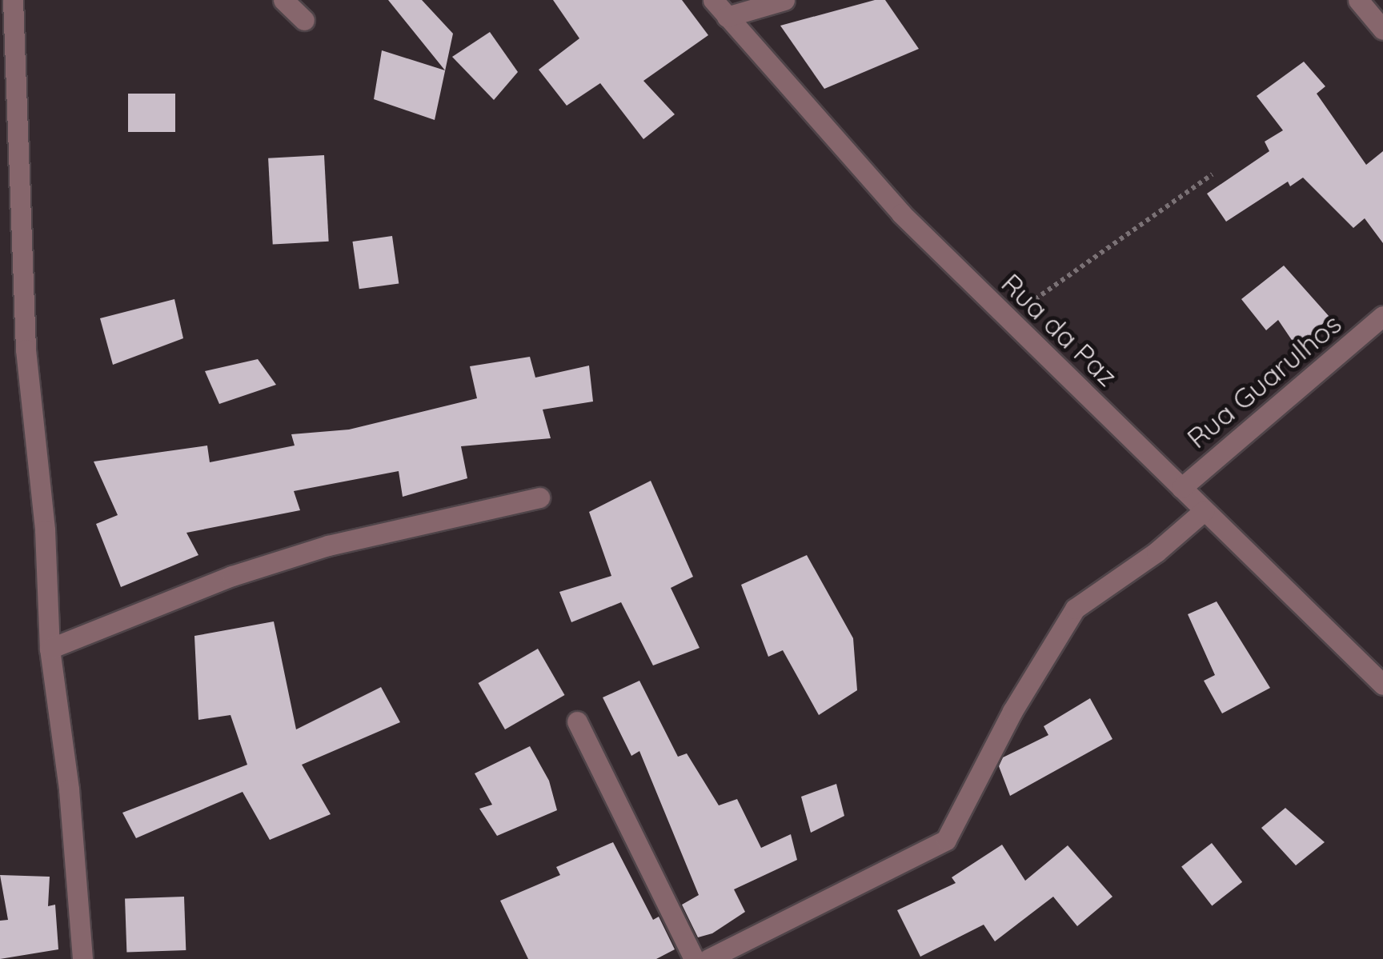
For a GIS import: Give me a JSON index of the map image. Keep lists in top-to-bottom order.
{
  "streets": {
    "street": ["Rua da Paz", "Rua Guarulhos"]
  },
  "crossings": [
    ["Rua da Paz", "Rua Guarulhos"]
  ]
}
